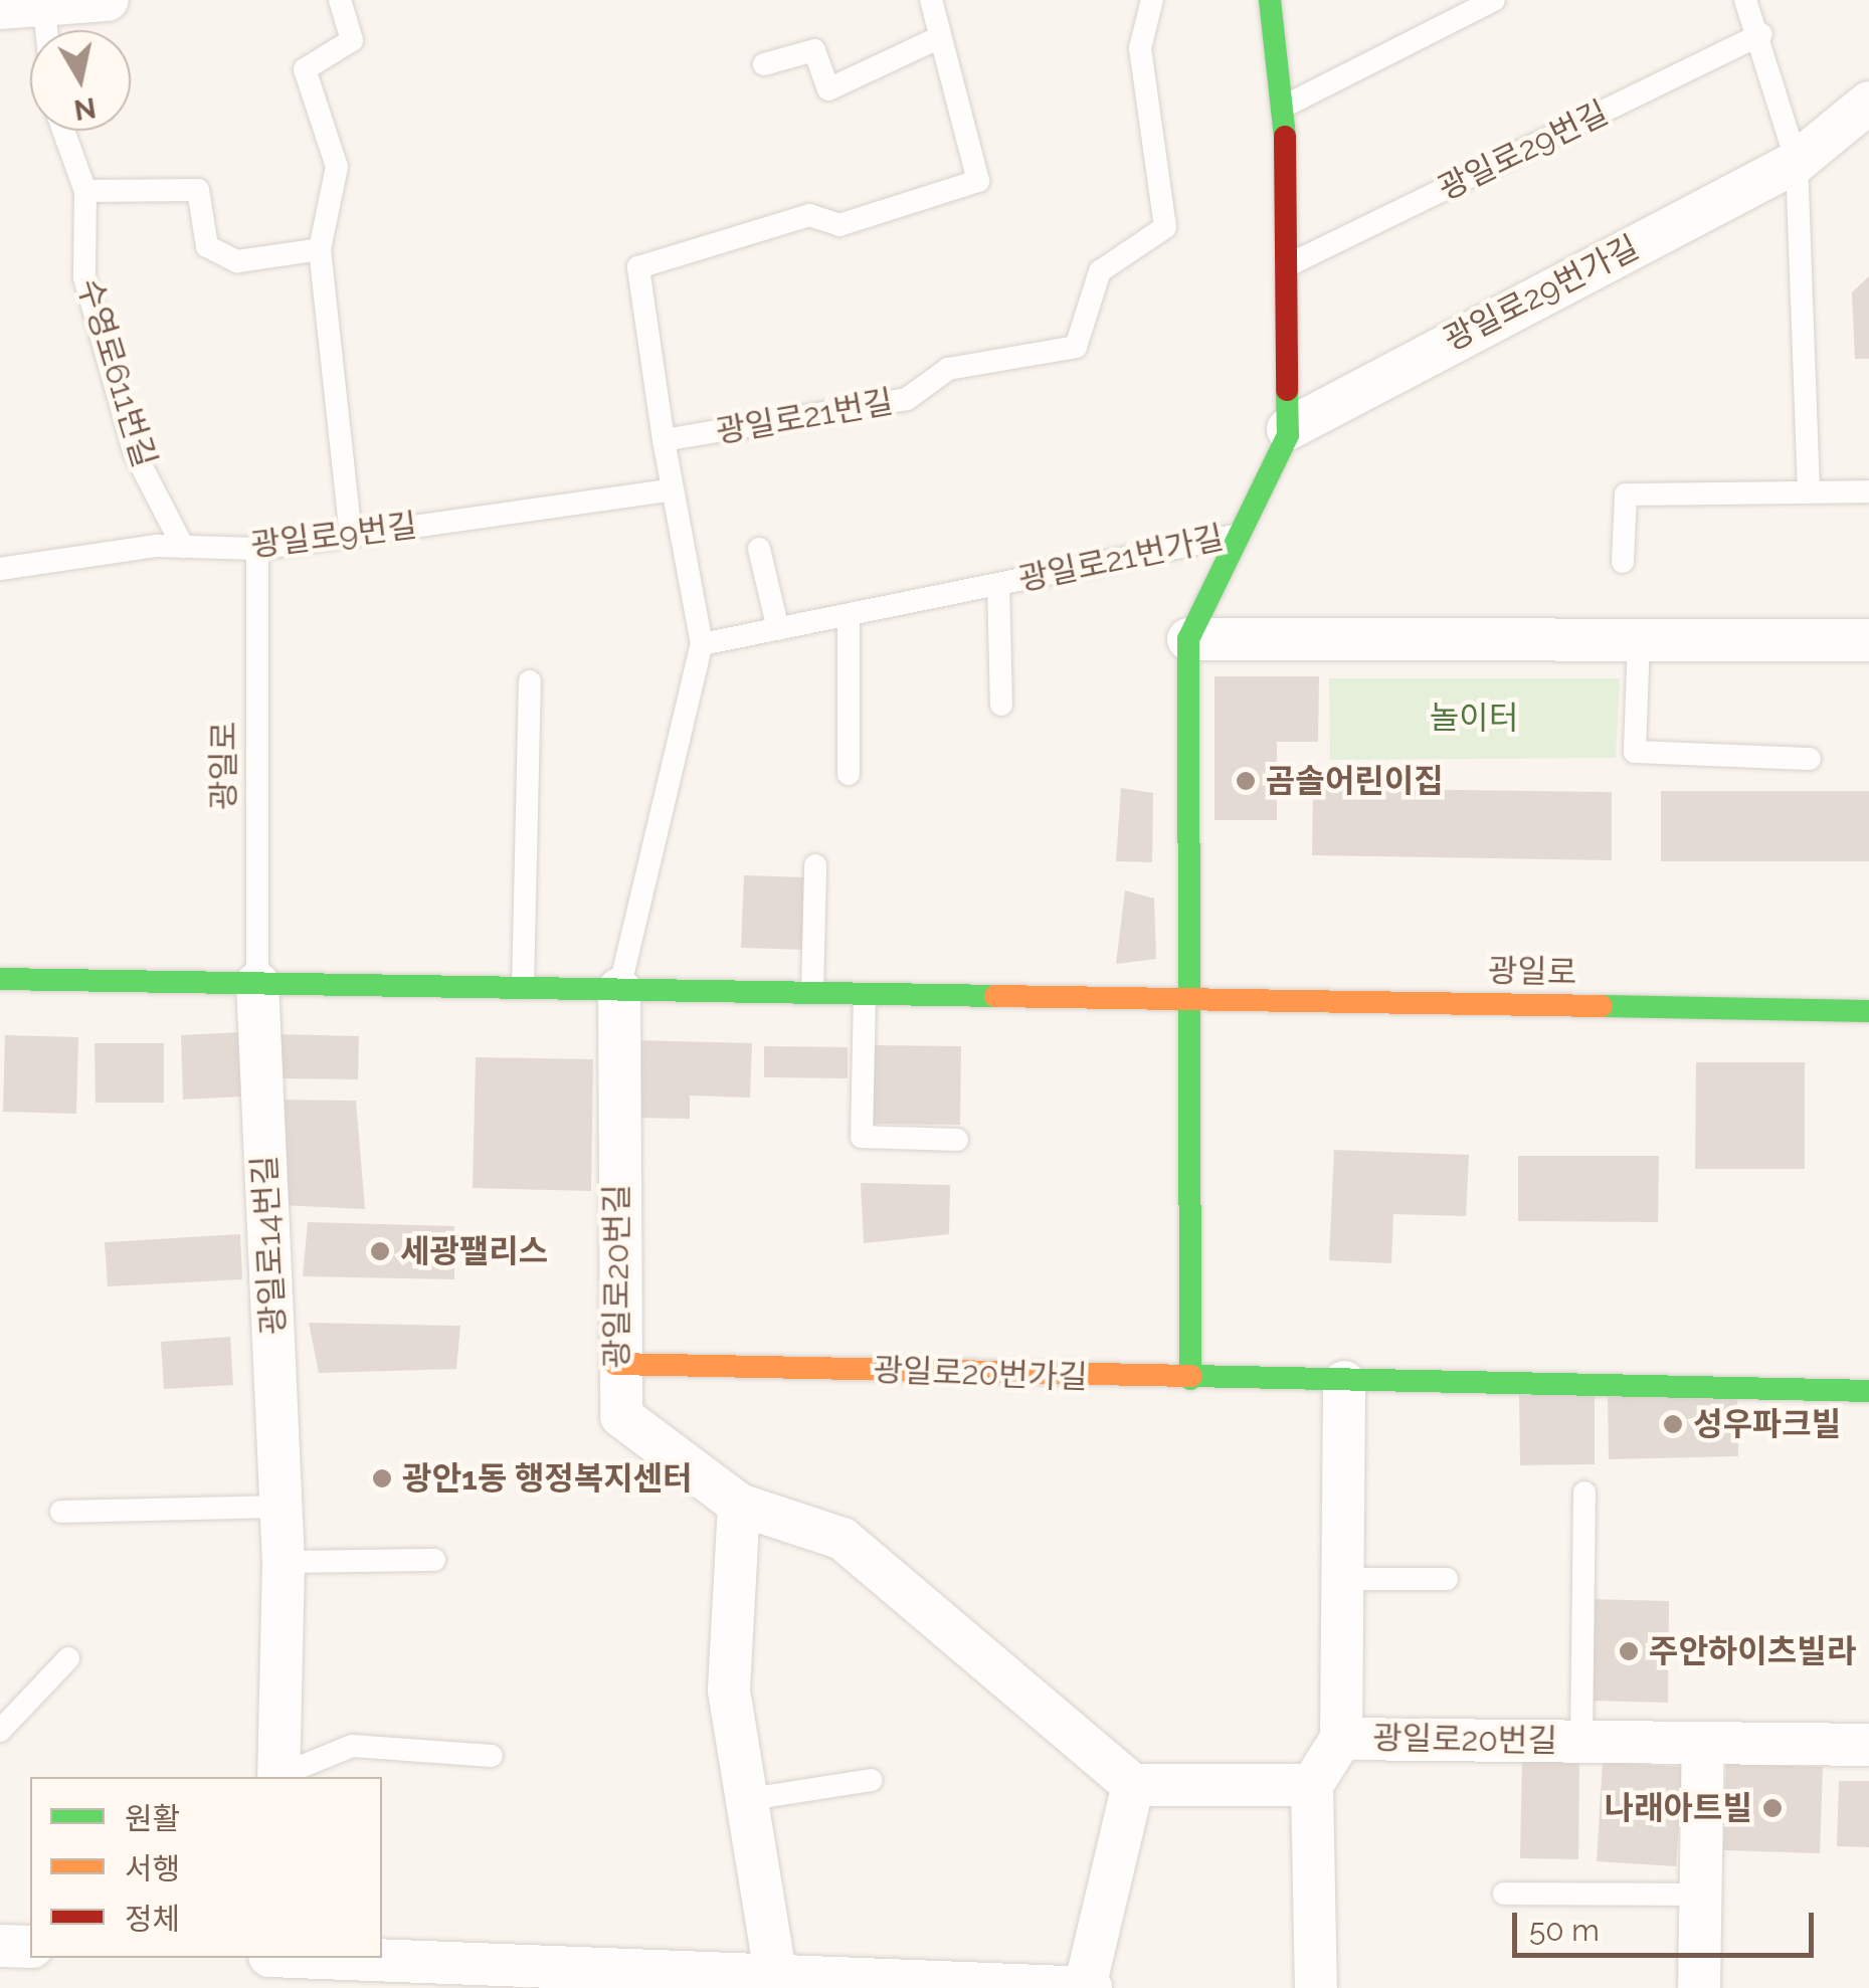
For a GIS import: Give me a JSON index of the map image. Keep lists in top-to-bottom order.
{
  "streets": {
    "street": [
      "광일로29번가길",
      "광일로",
      "광일로14번길",
      "광일로20번길",
      "광일로20번가길"
    ],
    "lane": [
      "광일로29번길",
      "수영로611번길",
      "광일로21번길",
      "광일로9번길",
      "광일로21번가길"
    ]
  },
  "crossings": [
    ["수영로611번길", "광일로9번길"],
    ["광일로9번길", "광일로"],
    ["광일로", "광일로14번길"],
    ["광일로", "광일로20번길"],
    ["광일로20번길", "광일로20번가길"]
  ],
  "parks": ["놀이터"],
  "places": [
    "곰솔어린이집",
    "세광팰리스",
    "성우파크빌",
    "광안1동 행정복지센터",
    "주안하이츠빌라",
    "나래아트빌"
  ],
  "legend": ["원활", "서행", "정체"],
  "scale_bar": "50 m",
  "north": "bottom"
}
